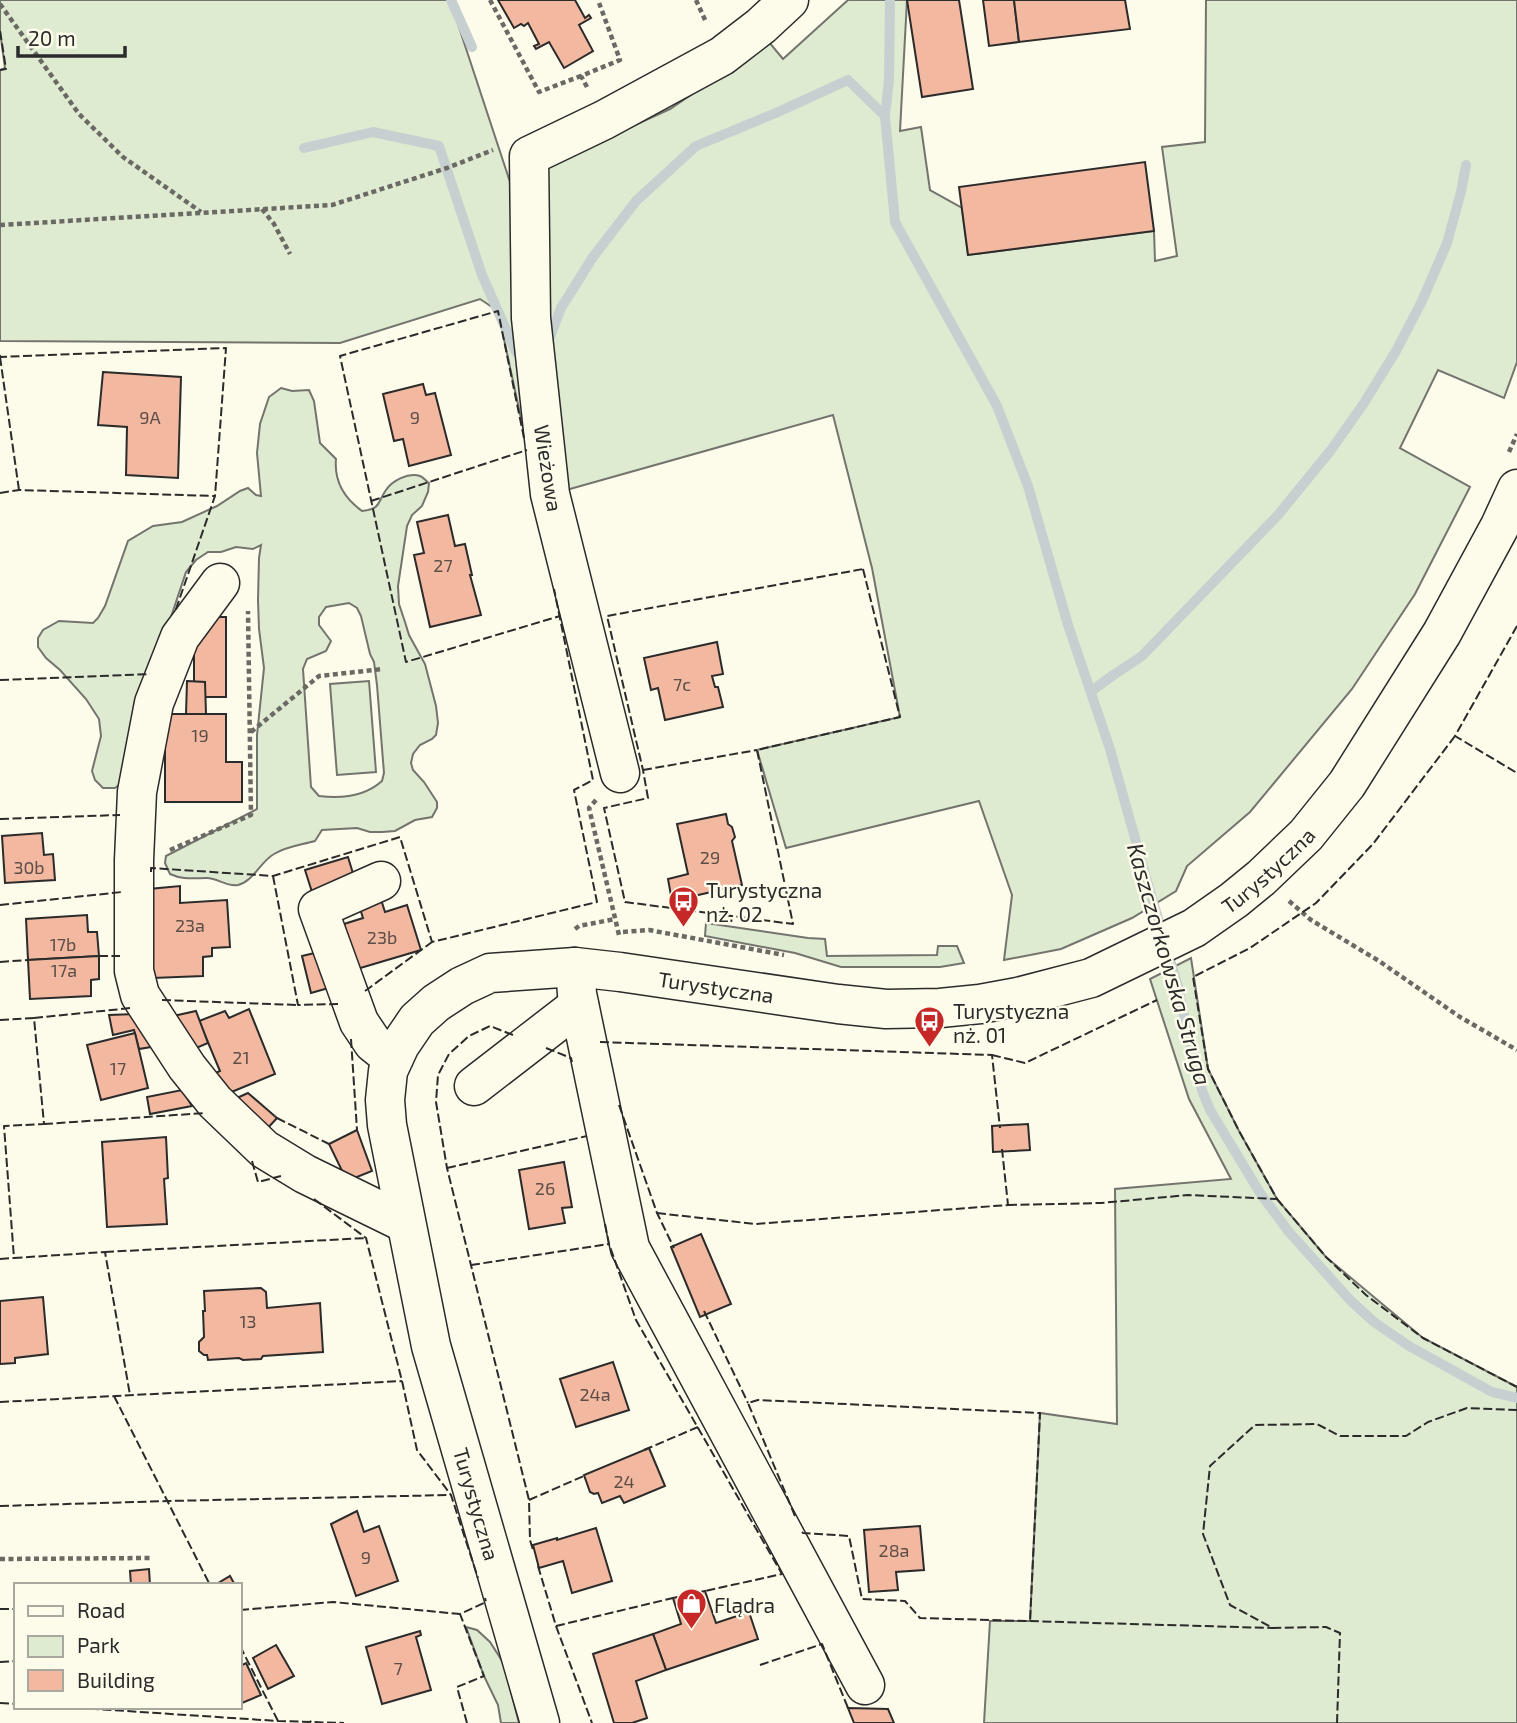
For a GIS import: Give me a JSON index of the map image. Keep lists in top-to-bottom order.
{
  "streets": {
    "street": ["Wieżowa", "Turystyczna"]
  },
  "water": ["Kaszczorkowska Struga"],
  "places": {
    "bus stop": ["Turystyczna nż. 02", "Turystyczna nż. 01"],
    "shop": ["Flądra"]
  },
  "house_numbers": [
    "9A",
    "9",
    "27",
    "7c",
    "19",
    "29",
    "30b",
    "23a",
    "23b",
    "17b",
    "17a",
    "21",
    "17",
    "26",
    "13",
    "24a",
    "24",
    "28a",
    "9",
    "7"
  ],
  "legend": ["Road", "Park", "Building"],
  "scale_bar": "20 m"
}
